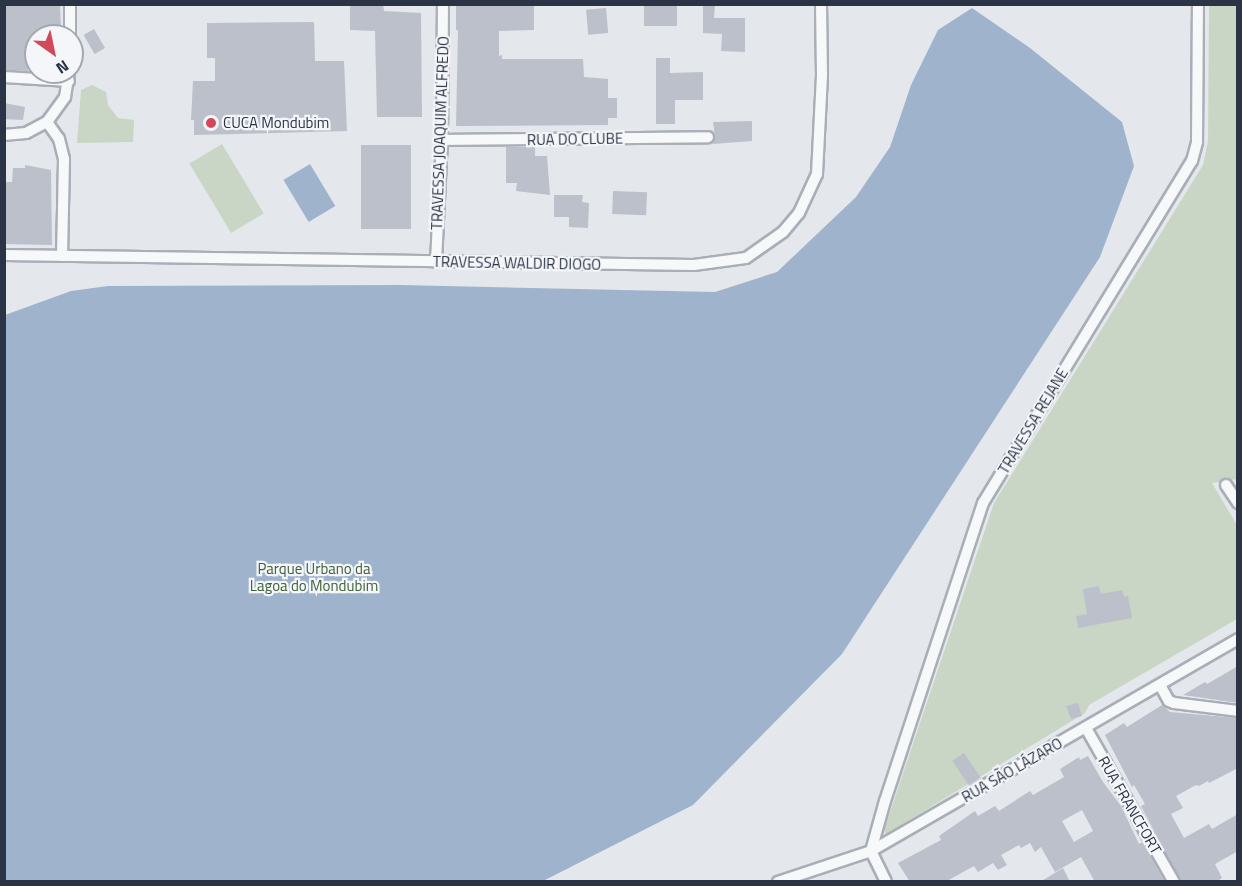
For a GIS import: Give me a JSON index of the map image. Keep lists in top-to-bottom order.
{
  "streets": {
    "street": [
      "TRAVESSA JOAQUIM ALFREDO",
      "RUA DO CLUBE",
      "TRAVESSA WALDIR DIOGO",
      "TRAVESSA REJANE",
      "RUA SÃO LÁZARO",
      "RUA FRANCFORT"
    ]
  },
  "crossings": [
    ["TRAVESSA JOAQUIM ALFREDO", "RUA DO CLUBE"],
    ["TRAVESSA JOAQUIM ALFREDO", "TRAVESSA WALDIR DIOGO"],
    ["TRAVESSA REJANE", "RUA SÃO LÁZARO"],
    ["RUA SÃO LÁZARO", "RUA FRANCFORT"]
  ],
  "parks": ["Parque Urbano da Lagoa do Mondubim"],
  "places": ["CUCA Mondubim"],
  "north": "bottom right"
}
